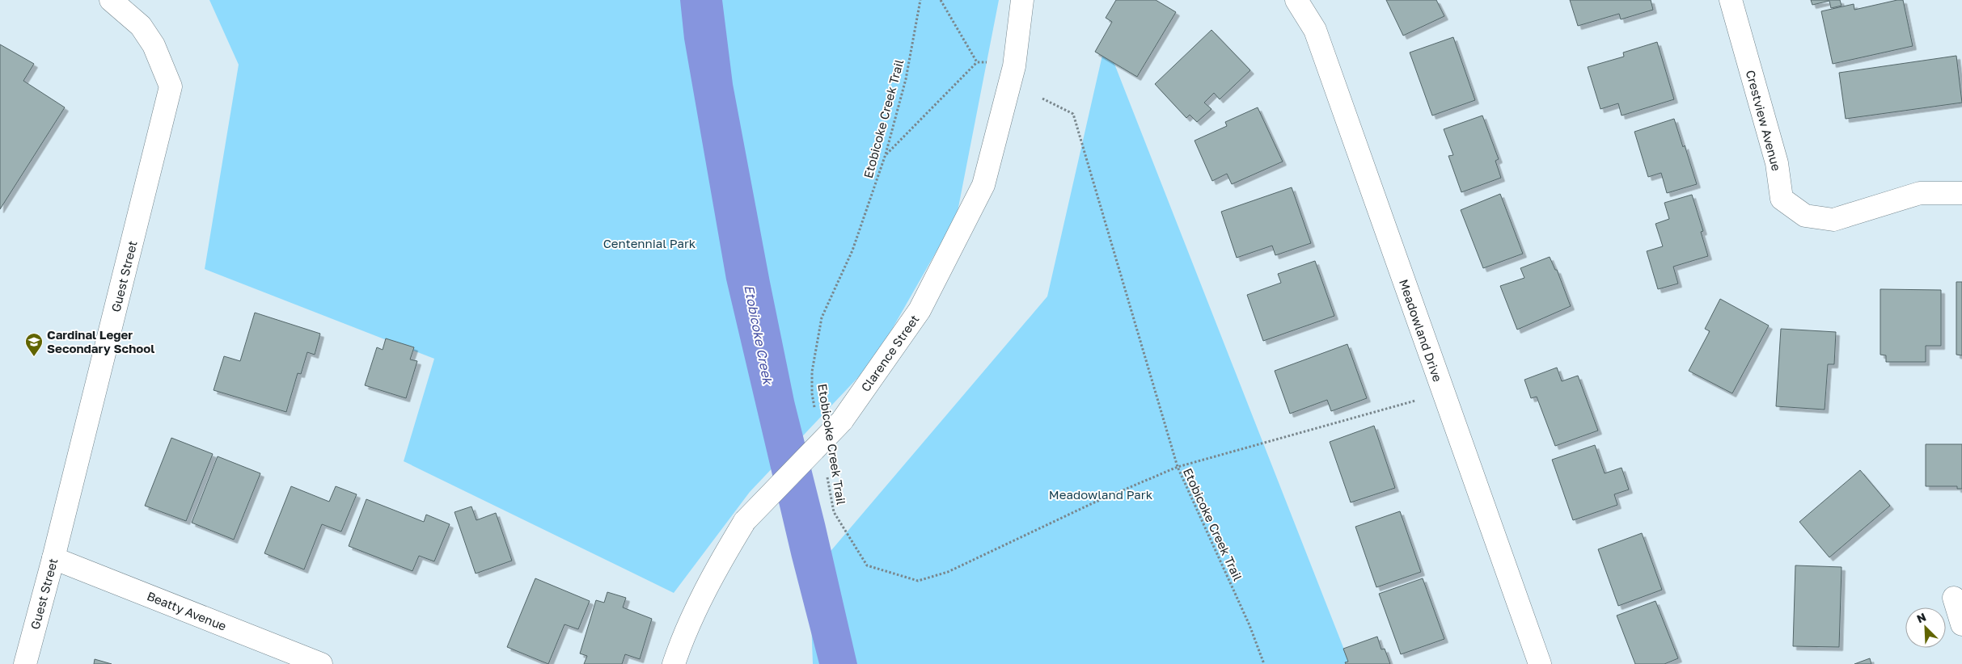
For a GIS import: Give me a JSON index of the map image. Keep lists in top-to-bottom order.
{
  "streets": {
    "street": [
      "Crestview Avenue",
      "Guest Street",
      "Meadowland Drive",
      "Clarence Street",
      "Beatty Avenue"
    ],
    "path": ["Etobicoke Creek Trail"]
  },
  "crossings": [
    ["Guest Street", "Beatty Avenue"]
  ],
  "water": ["Etobicoke Creek"],
  "parks": ["Centennial Park", "Meadowland Park"],
  "places": {
    "school or university": ["Cardinal Leger Secondary School"]
  },
  "north": "top left"
}
